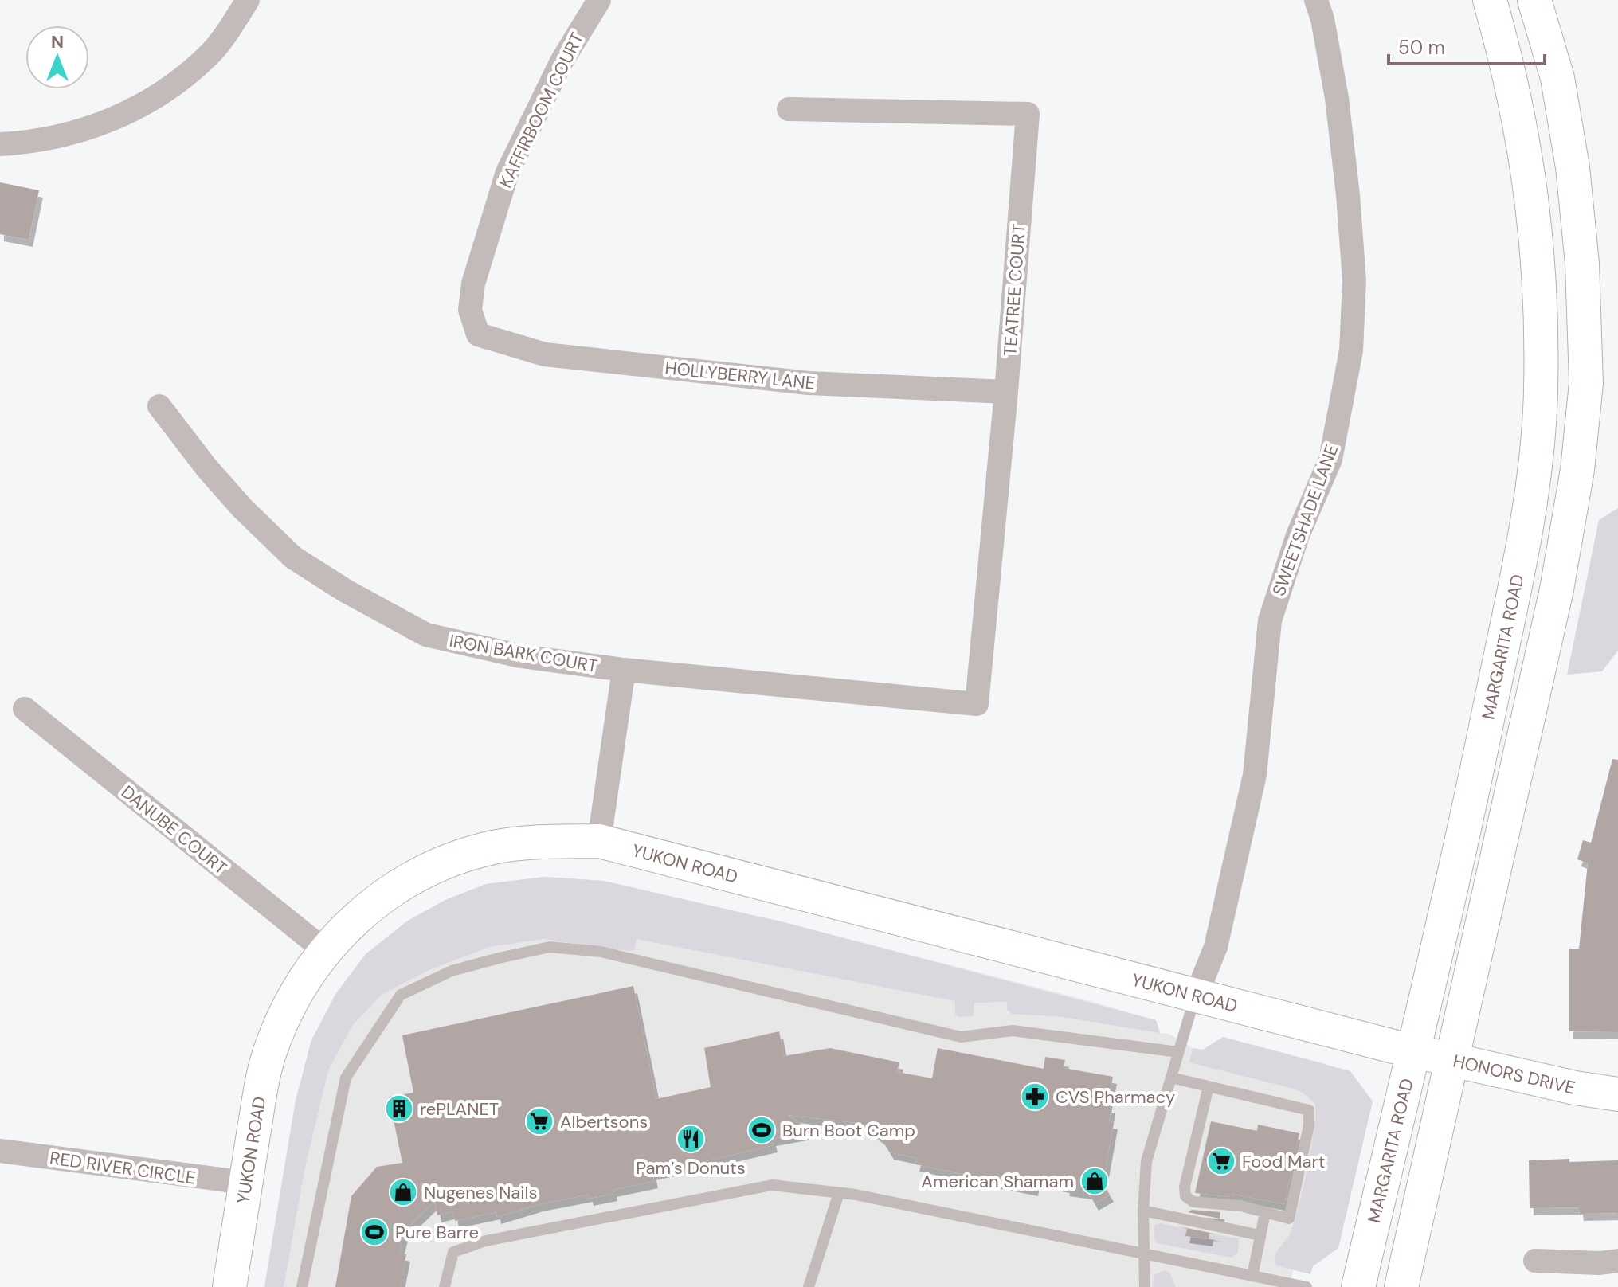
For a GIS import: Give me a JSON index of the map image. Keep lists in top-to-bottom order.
{
  "streets": {
    "main road": ["MARGARITA ROAD", "YUKON ROAD", "HONORS DRIVE"],
    "street": [
      "KAFFIRBOOM COURT",
      "TEATREE COURT",
      "HOLLYBERRY LANE",
      "SWEETSHADE LANE",
      "IRON BARK COURT",
      "DANUBE COURT",
      "RED RIVER CIRCLE"
    ]
  },
  "crossings": [
    ["KAFFIRBOOM COURT", "HOLLYBERRY LANE"],
    ["TEATREE COURT", "HOLLYBERRY LANE"],
    ["TEATREE COURT", "IRON BARK COURT"],
    ["SWEETSHADE LANE", "YUKON ROAD"],
    ["MARGARITA ROAD", "YUKON ROAD"],
    ["MARGARITA ROAD", "HONORS DRIVE"],
    ["DANUBE COURT", "YUKON ROAD"],
    ["YUKON ROAD", "HONORS DRIVE"],
    ["YUKON ROAD", "RED RIVER CIRCLE"]
  ],
  "places": {
    "pharmacy": ["CVS Pharmacy"],
    "building": ["rePLANET"],
    "supermarket": ["Albertsons", "Food Mart"],
    "sports": ["Burn Boot Camp", "Pure Barre"],
    "restaurant": ["Pam’s Donuts"],
    "shop": ["American Shamam", "Nugenes Nails"]
  },
  "scale_bar": "50 m",
  "north": "top"
}
